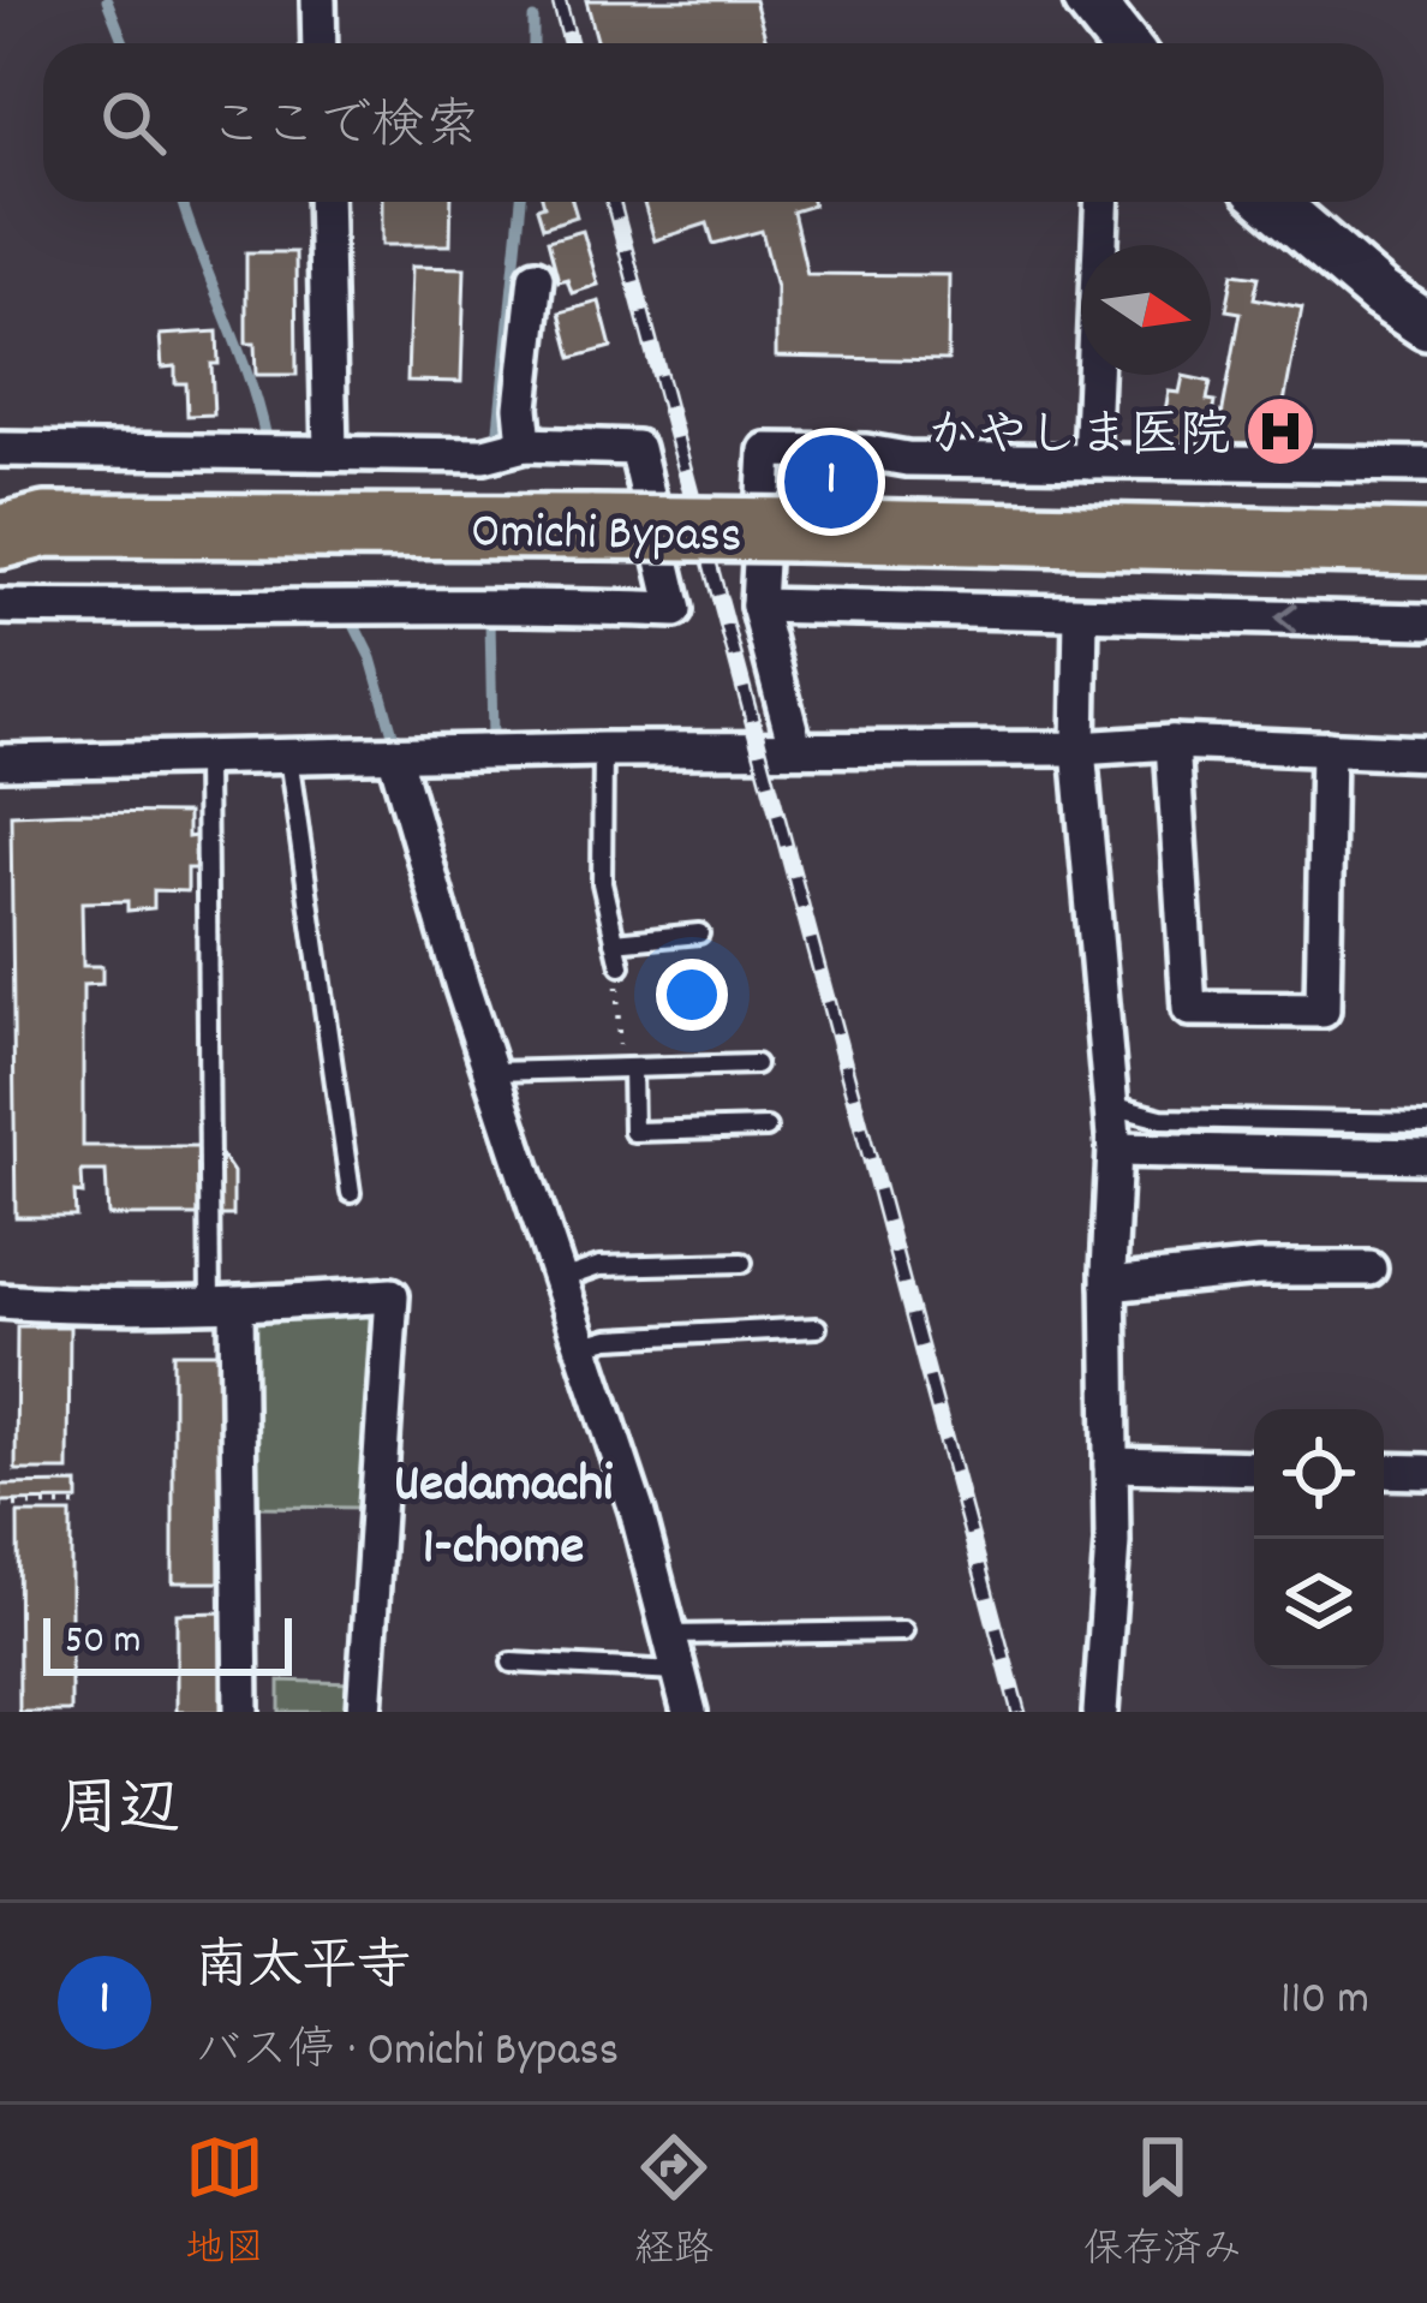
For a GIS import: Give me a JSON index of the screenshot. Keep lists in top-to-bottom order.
{
  "streets": {
    "highway": ["Omichi Bypass"]
  },
  "districts": ["Uedamachi 1-chome"],
  "places": {
    "hospital": ["かやしま医院"]
  },
  "scale_bar": "50 m",
  "north": "right",
  "page": {
    "search": "ここで検索",
    "pins": "1",
    "scale": "50 m",
    "heading": "周辺",
    "list": [
      {
        "mark": "1",
        "name": "南太平寺",
        "note": "バス停 · Omichi Bypass",
        "value": "110 m"
      }
    ],
    "nav": ["地図", "経路", "保存済み"]
  }
}
